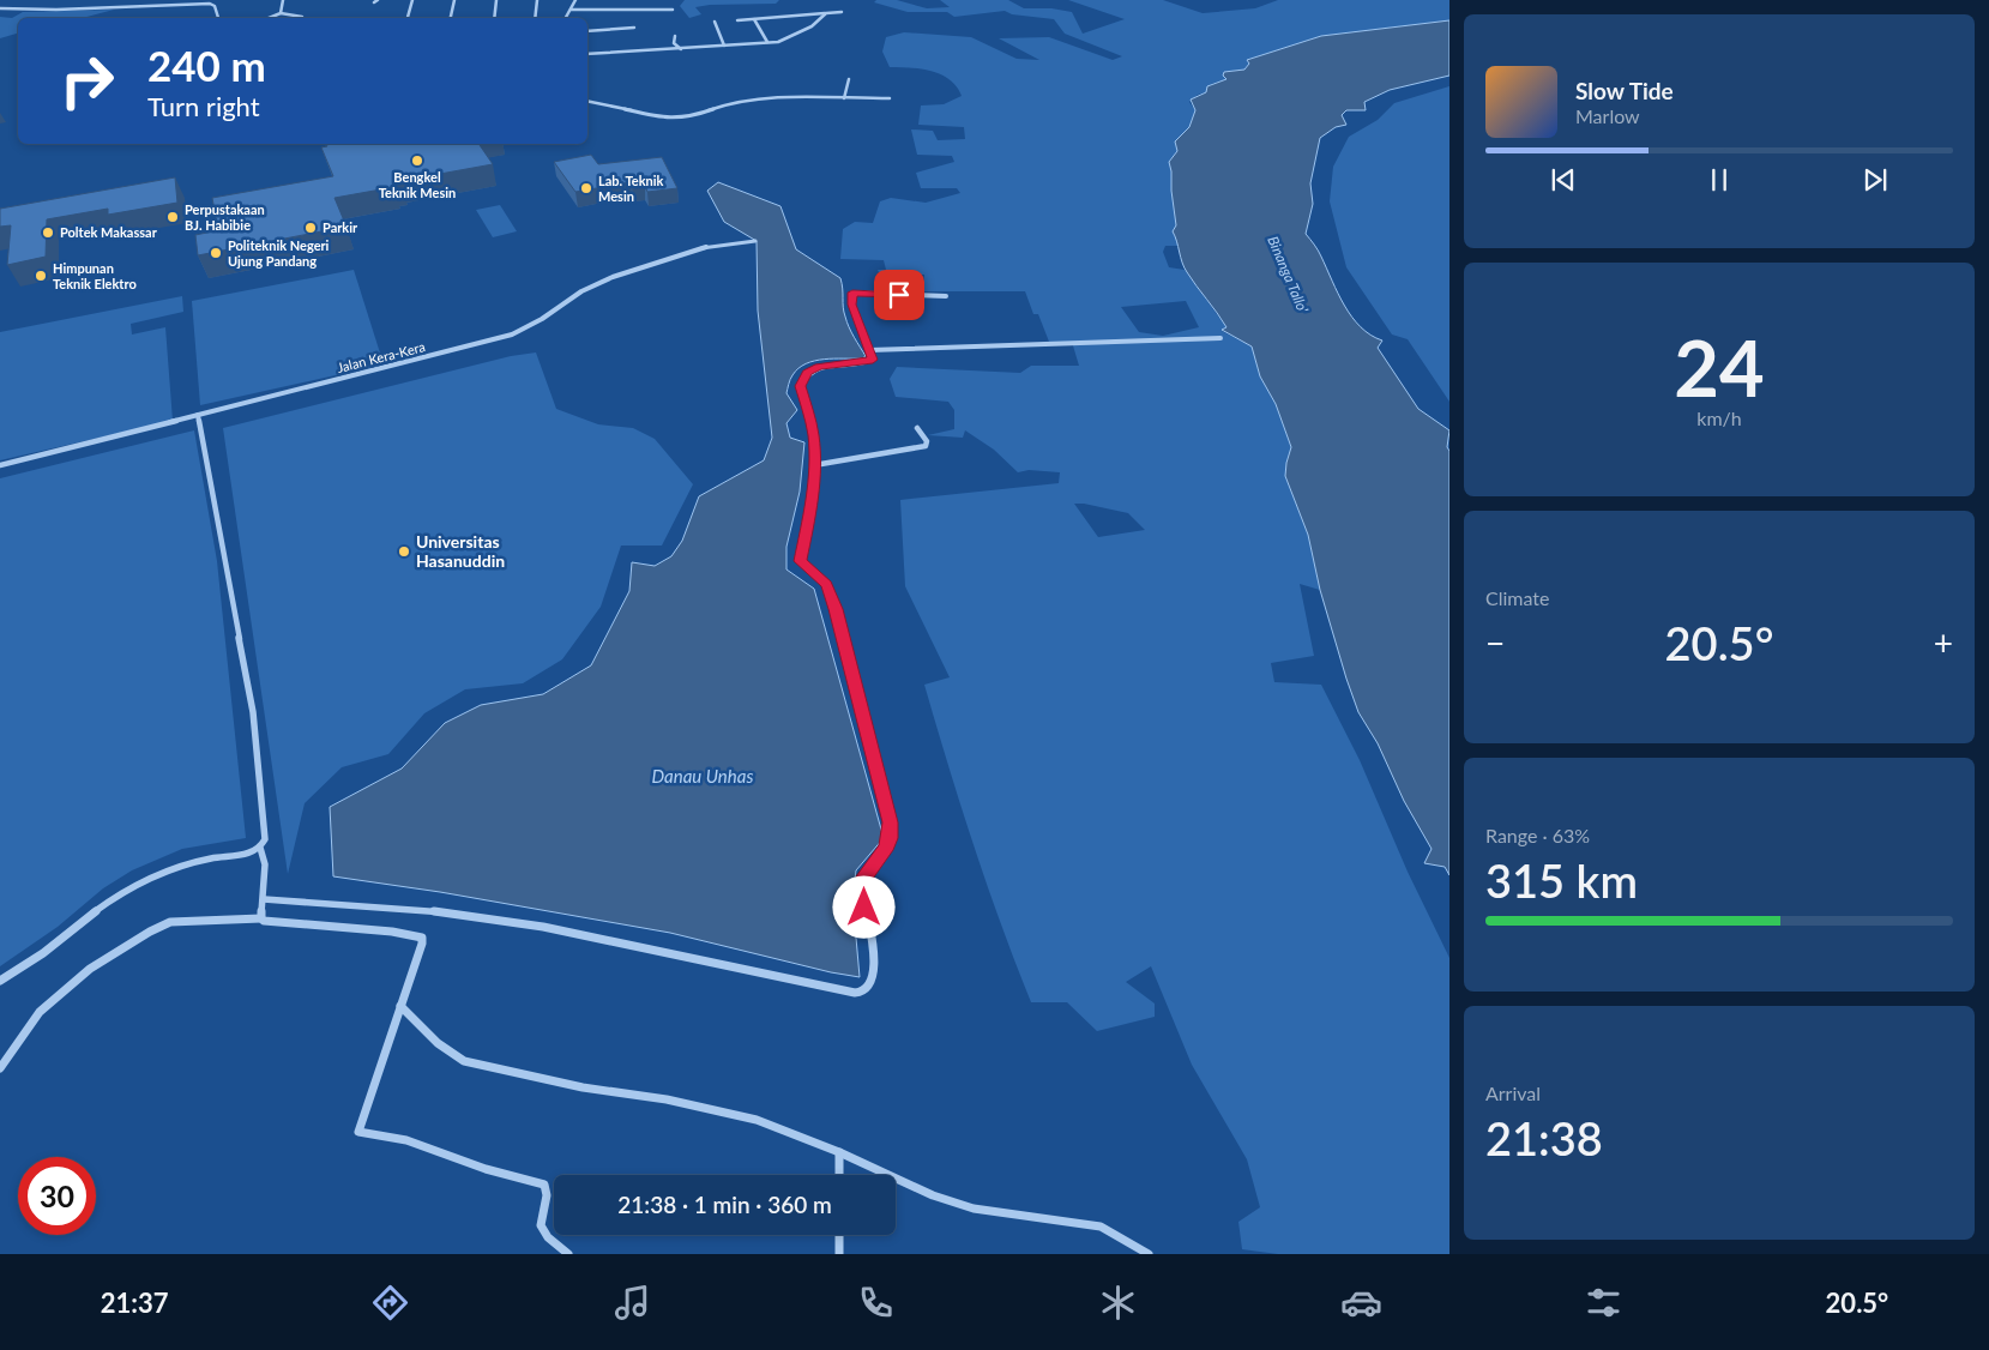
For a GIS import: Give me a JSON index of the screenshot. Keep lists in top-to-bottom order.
{
  "streets": {
    "street": ["Jalan Kera-Kera"]
  },
  "water": ["Binanga Tallo'", "Danau Unhas"],
  "places": [
    "Bengkel Teknik Mesin",
    "Lab. Teknik Mesin",
    "Perpustakaan BJ. Habibie",
    "Parkir",
    "Poltek Makassar",
    "Politeknik Negeri Ujung Pandang",
    "Himpunan Teknik Elektro",
    "Universitas Hasanuddin"
  ],
  "page": {
    "turn": ["240 m", "Turn right"],
    "song": ["Slow Tide", "Marlow"],
    "tile": [
      ["24", "km/h"],
      "Climate",
      ["Range · 63%", "315 km"],
      ["Arrival", "21:38"]
    ],
    "heat": ["−", "20.5°", "+"],
    "limit": "30",
    "trip": "21:38 · 1 min · 360 m",
    "tabs": ["21:37", "20.5°"]
  }
}
